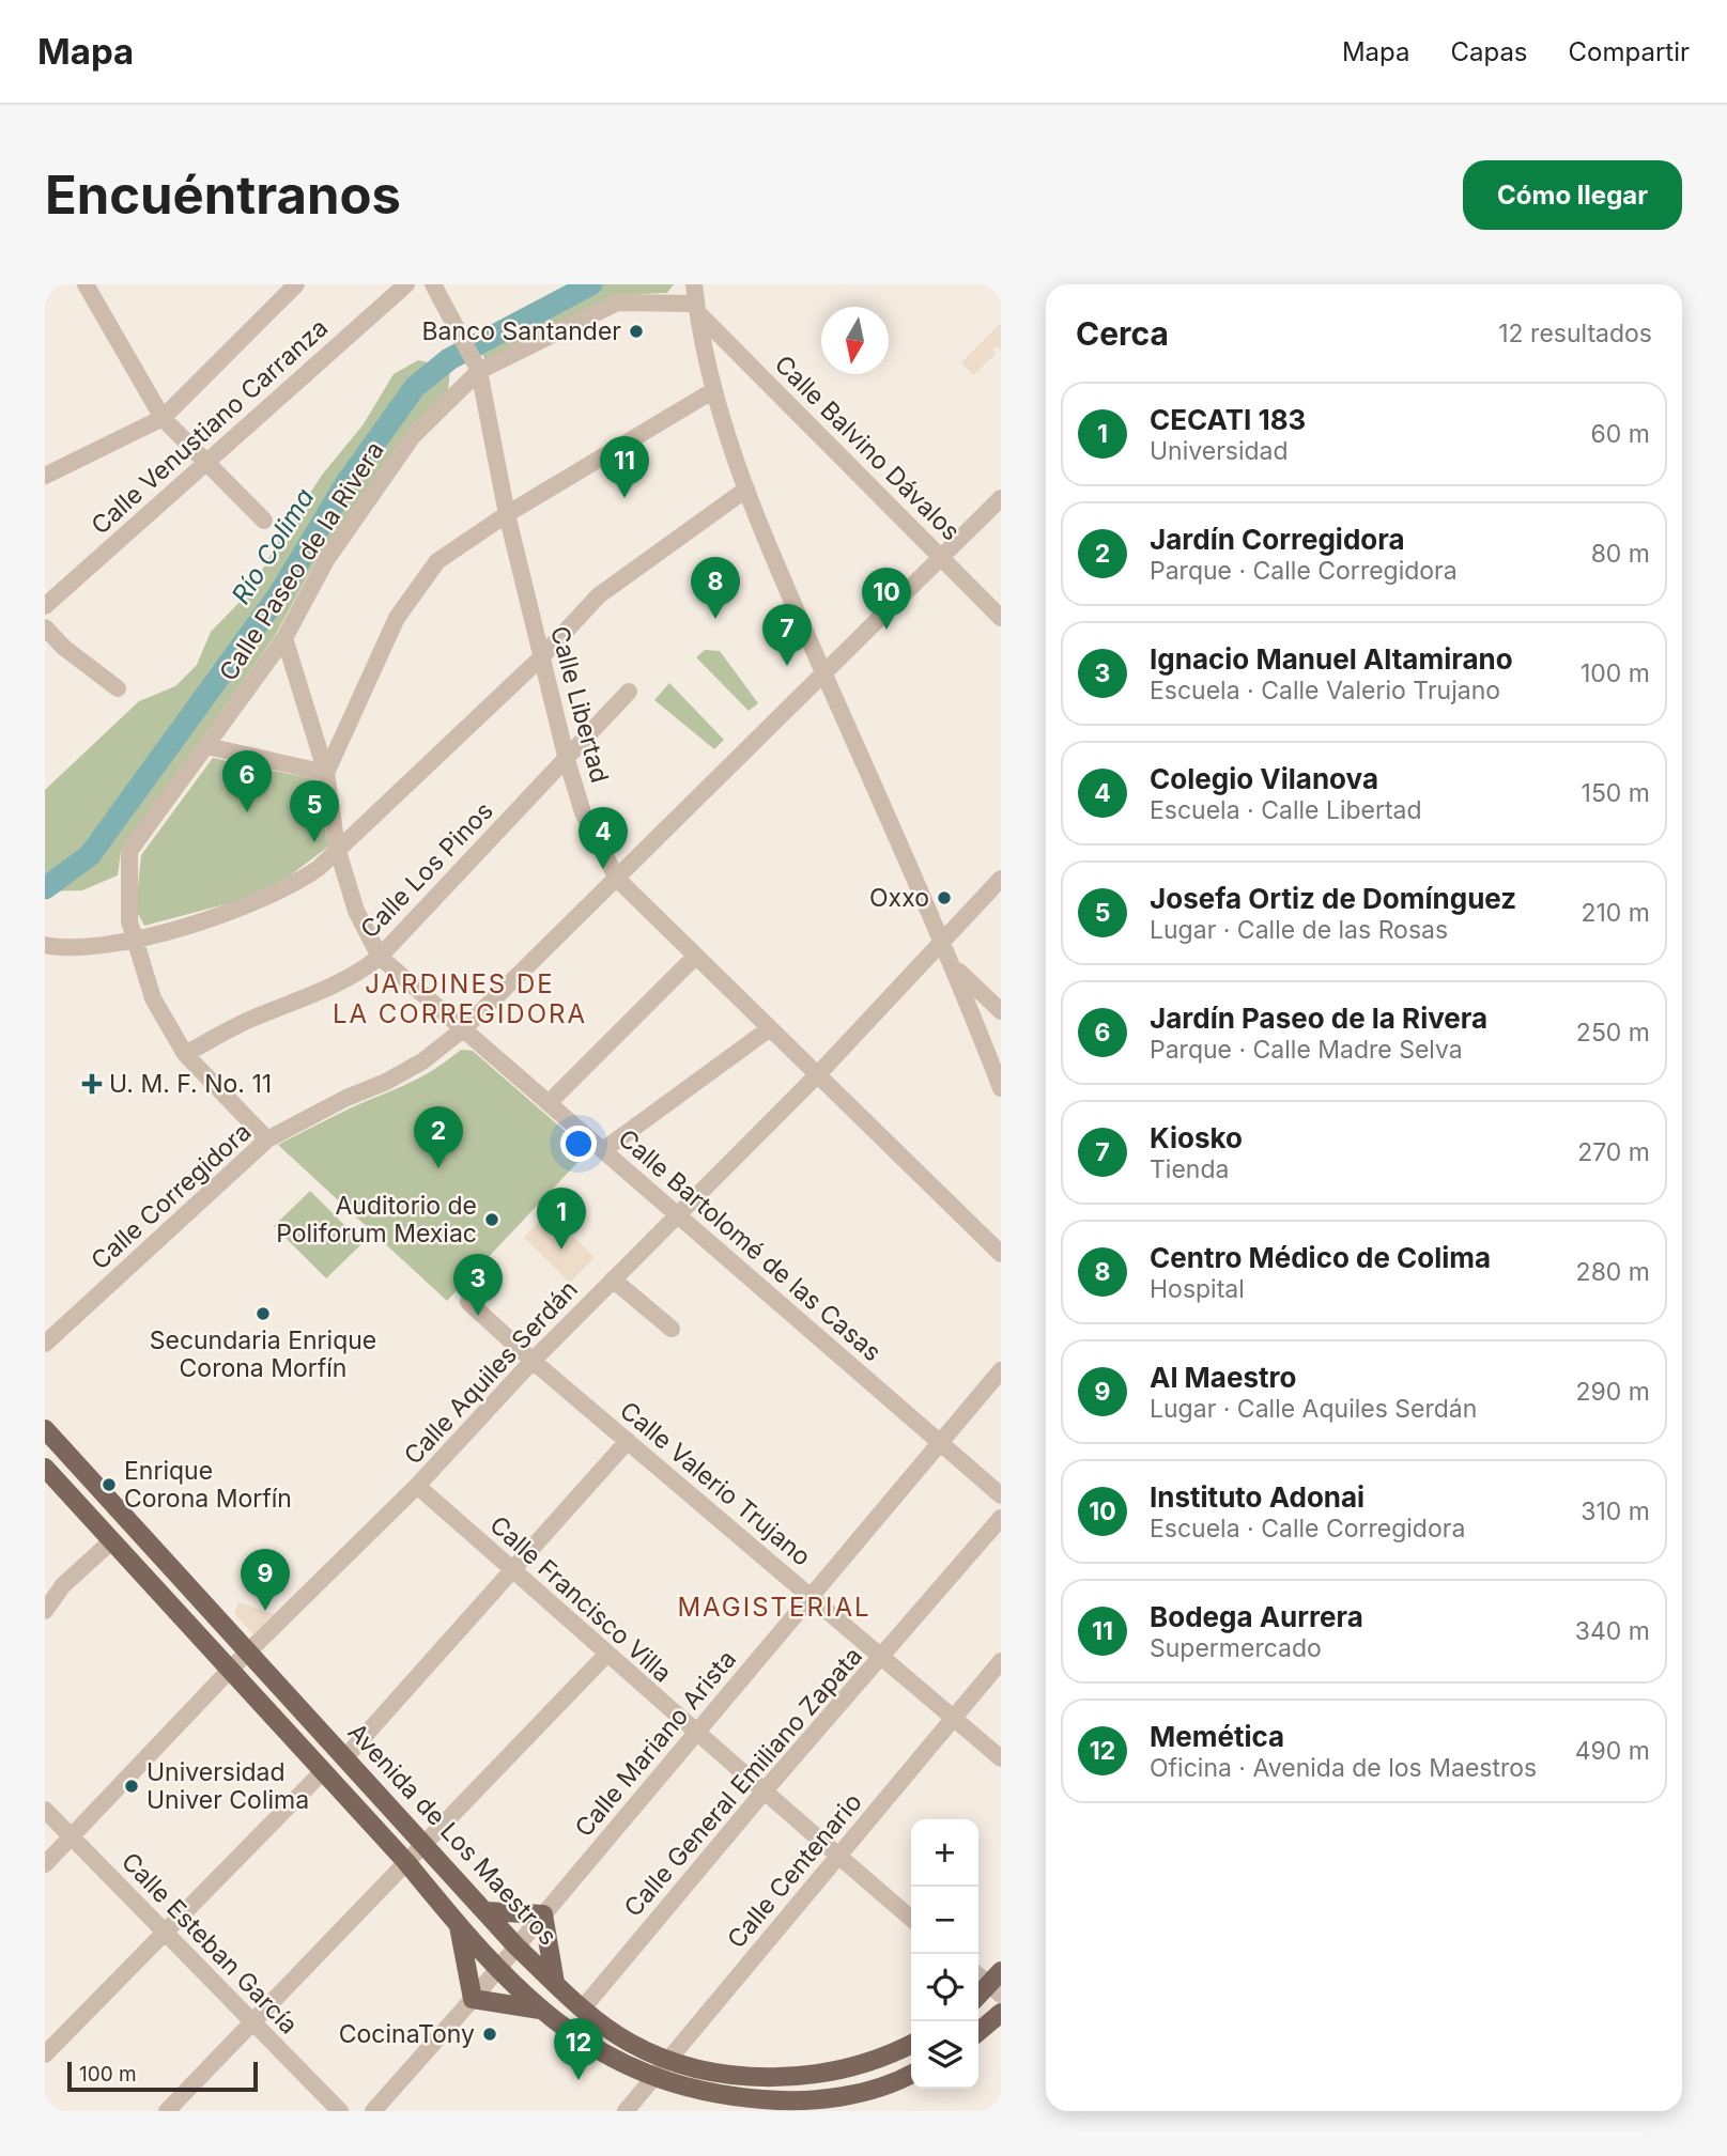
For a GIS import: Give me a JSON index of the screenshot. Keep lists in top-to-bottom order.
{
  "streets": {
    "main road": ["Avenida de Los Maestros"],
    "street": [
      "Calle Venustiano Carranza",
      "Calle Balvino Dávalos",
      "Calle Paseo de la Rivera",
      "Calle Libertad",
      "Calle Los Pinos",
      "Calle Corregidora",
      "Calle Bartolomé de las Casas",
      "Calle Aquiles Serdán",
      "Calle Valerio Trujano",
      "Calle Francisco Villa",
      "Calle Mariano Arista",
      "Calle General Emiliano Zapata",
      "Calle Centenario",
      "Calle Esteban García"
    ]
  },
  "crossings": [
    ["Calle Balvino Dávalos", "Calle Paseo de la Rivera"],
    ["Calle Balvino Dávalos", "Calle Corregidora"],
    ["Calle Paseo de la Rivera", "Calle Libertad"],
    ["Calle Paseo de la Rivera", "Calle Los Pinos"],
    ["Calle Paseo de la Rivera", "Calle Corregidora"],
    ["Calle Paseo de la Rivera", "Calle Bartolomé de las Casas"],
    ["Calle Libertad", "Calle Los Pinos"],
    ["Calle Libertad", "Calle Corregidora"],
    ["Calle Libertad", "Calle Aquiles Serdán"],
    ["Calle Los Pinos", "Calle Bartolomé de las Casas"],
    ["Calle Corregidora", "Calle Bartolomé de las Casas"],
    ["Calle Bartolomé de las Casas", "Calle Aquiles Serdán"],
    ["Calle Bartolomé de las Casas", "Calle Mariano Arista"],
    ["Calle Aquiles Serdán", "Calle Valerio Trujano"],
    ["Calle Aquiles Serdán", "Calle Francisco Villa"],
    ["Calle Aquiles Serdán", "Avenida de Los Maestros"],
    ["Calle Aquiles Serdán", "Calle Esteban García"],
    ["Calle Valerio Trujano", "Calle Mariano Arista"],
    ["Calle Valerio Trujano", "Calle General Emiliano Zapata"],
    ["Calle Valerio Trujano", "Calle Centenario"],
    ["Calle Francisco Villa", "Calle Mariano Arista"],
    ["Calle Francisco Villa", "Calle General Emiliano Zapata"],
    ["Calle Francisco Villa", "Calle Centenario"],
    ["Calle Mariano Arista", "Avenida de Los Maestros"],
    ["Calle General Emiliano Zapata", "Avenida de Los Maestros"],
    ["Avenida de Los Maestros", "Calle Centenario"]
  ],
  "districts": ["JARDINES DE LA CORREGIDORA", "MAGISTERIAL"],
  "water": ["Río Colima"],
  "places": {
    "other": [
      "Banco Santander",
      "Oxxo",
      "Auditorio de Poliforum Mexiac",
      "Secundaria Enrique Corona Morfín",
      "Enrique Corona Morfín",
      "Universidad Univer Colima",
      "CocinaTony"
    ],
    "health": ["U. M. F. No. 11"]
  },
  "scale_bar": "100 m",
  "north": "bottom",
  "page": {
    "header": "Mapa",
    "nav": ["Mapa", "Capas", "Compartir"],
    "buttons": "Cómo llegar",
    "title": "Encuéntranos",
    "heading": ["Cerca", "12 resultados"],
    "list": [
      {
        "mark": "1",
        "name": "CECATI 183",
        "note": "Universidad",
        "value": "60 m"
      },
      {
        "mark": "2",
        "name": "Jardín Corregidora",
        "note": "Parque · Calle Corregidora",
        "value": "80 m"
      },
      {
        "mark": "3",
        "name": "Ignacio Manuel Altamirano",
        "note": "Escuela · Calle Valerio Trujano",
        "value": "100 m"
      },
      {
        "mark": "4",
        "name": "Colegio Vilanova",
        "note": "Escuela · Calle Libertad",
        "value": "150 m"
      },
      {
        "mark": "5",
        "name": "Josefa Ortiz de Domínguez",
        "note": "Lugar · Calle de las Rosas",
        "value": "210 m"
      },
      {
        "mark": "6",
        "name": "Jardín Paseo de la Rivera",
        "note": "Parque · Calle Madre Selva",
        "value": "250 m"
      },
      {
        "mark": "7",
        "name": "Kiosko",
        "note": "Tienda",
        "value": "270 m"
      },
      {
        "mark": "8",
        "name": "Centro Médico de Colima",
        "note": "Hospital",
        "value": "280 m"
      },
      {
        "mark": "9",
        "name": "Al Maestro",
        "note": "Lugar · Calle Aquiles Serdán",
        "value": "290 m"
      },
      {
        "mark": "10",
        "name": "Instituto Adonai",
        "note": "Escuela · Calle Corregidora",
        "value": "310 m"
      },
      {
        "mark": "11",
        "name": "Bodega Aurrera",
        "note": "Supermercado",
        "value": "340 m"
      },
      {
        "mark": "12",
        "name": "Memética",
        "note": "Oficina · Avenida de los Maestros",
        "value": "490 m"
      }
    ],
    "pins": [
      "11",
      "8",
      "10",
      "7",
      "6",
      "5",
      "4",
      "2",
      "1",
      "3",
      "9",
      "12"
    ],
    "map_buttons": ["+", "−"],
    "scale": "100 m"
  }
}
